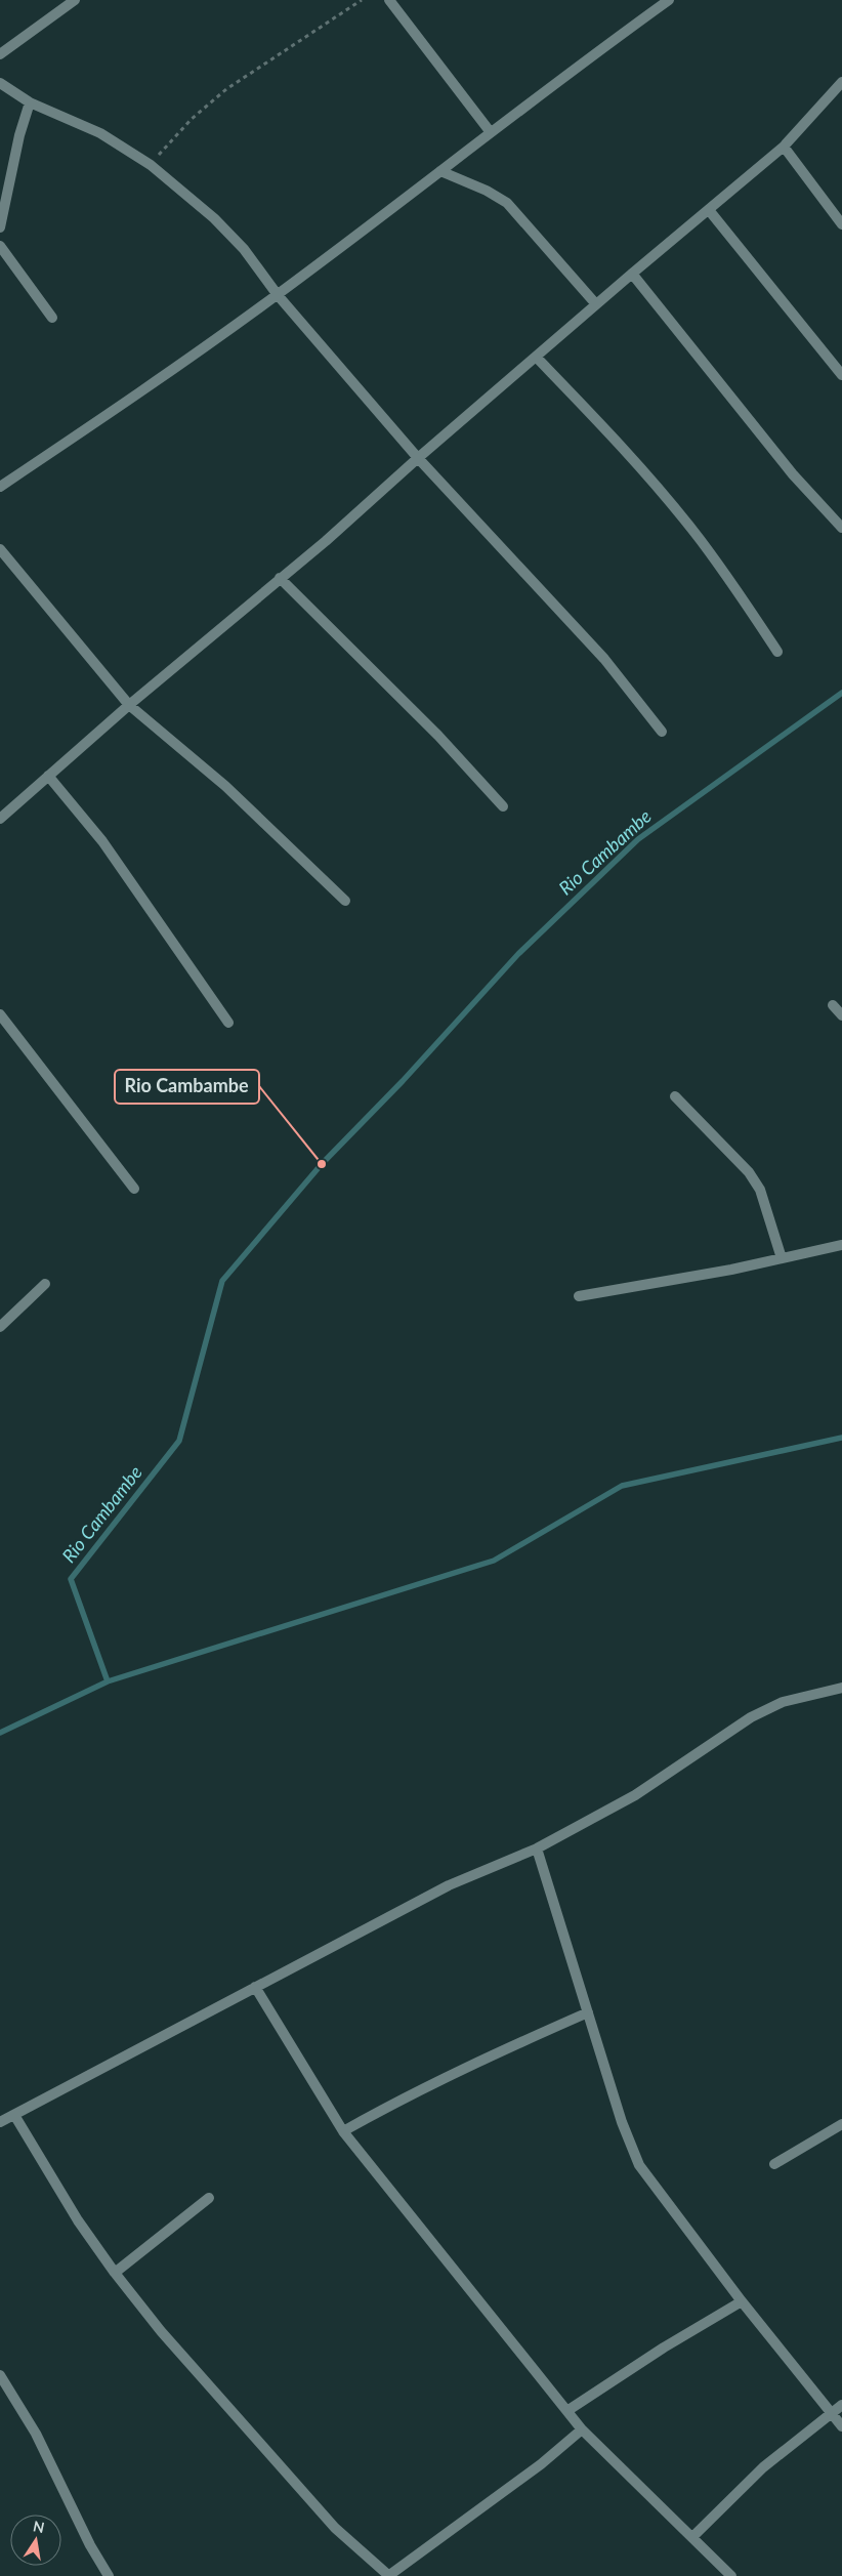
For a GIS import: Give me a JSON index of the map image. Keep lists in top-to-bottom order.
{
  "water": ["Rio Cambambe"],
  "places": ["Rio Cambambe"],
  "north": "top"
}
